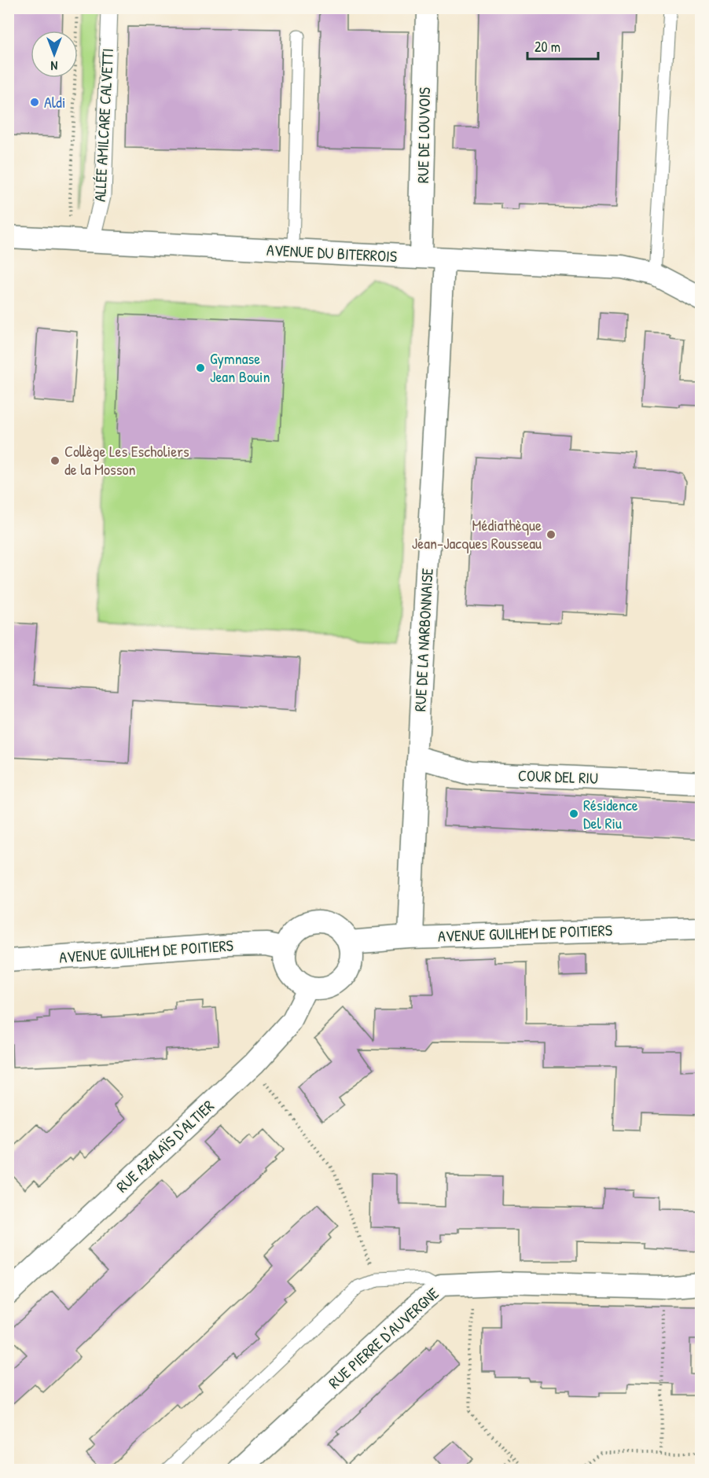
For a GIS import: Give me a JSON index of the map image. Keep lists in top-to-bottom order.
{
  "streets": {
    "street": [
      "ALLÉE AMILCARE CALVETTI",
      "RUE DE LOUVOIS",
      "AVENUE DU BITERROIS",
      "RUE DE LA NARBONNAISE",
      "COUR DEL RIU",
      "AVENUE GUILHEM DE POITIERS",
      "RUE AZALAÏS D'ALTIER",
      "RUE PIERRE D'AUVERGNE"
    ]
  },
  "crossings": [
    ["ALLÉE AMILCARE CALVETTI", "AVENUE DU BITERROIS"],
    ["RUE DE LOUVOIS", "AVENUE DU BITERROIS"],
    ["AVENUE DU BITERROIS", "RUE DE LA NARBONNAISE"],
    ["RUE DE LA NARBONNAISE", "COUR DEL RIU"],
    ["RUE DE LA NARBONNAISE", "AVENUE GUILHEM DE POITIERS"],
    ["AVENUE GUILHEM DE POITIERS", "RUE AZALAÏS D'ALTIER"]
  ],
  "places": [
    "Aldi",
    "Gymnase Jean Bouin",
    "Collège Les Escholiers de la Mosson",
    "Médiathèque Jean-Jacques Rousseau",
    "Résidence Del Riu"
  ],
  "scale_bar": "20 m",
  "north": "bottom"
}
